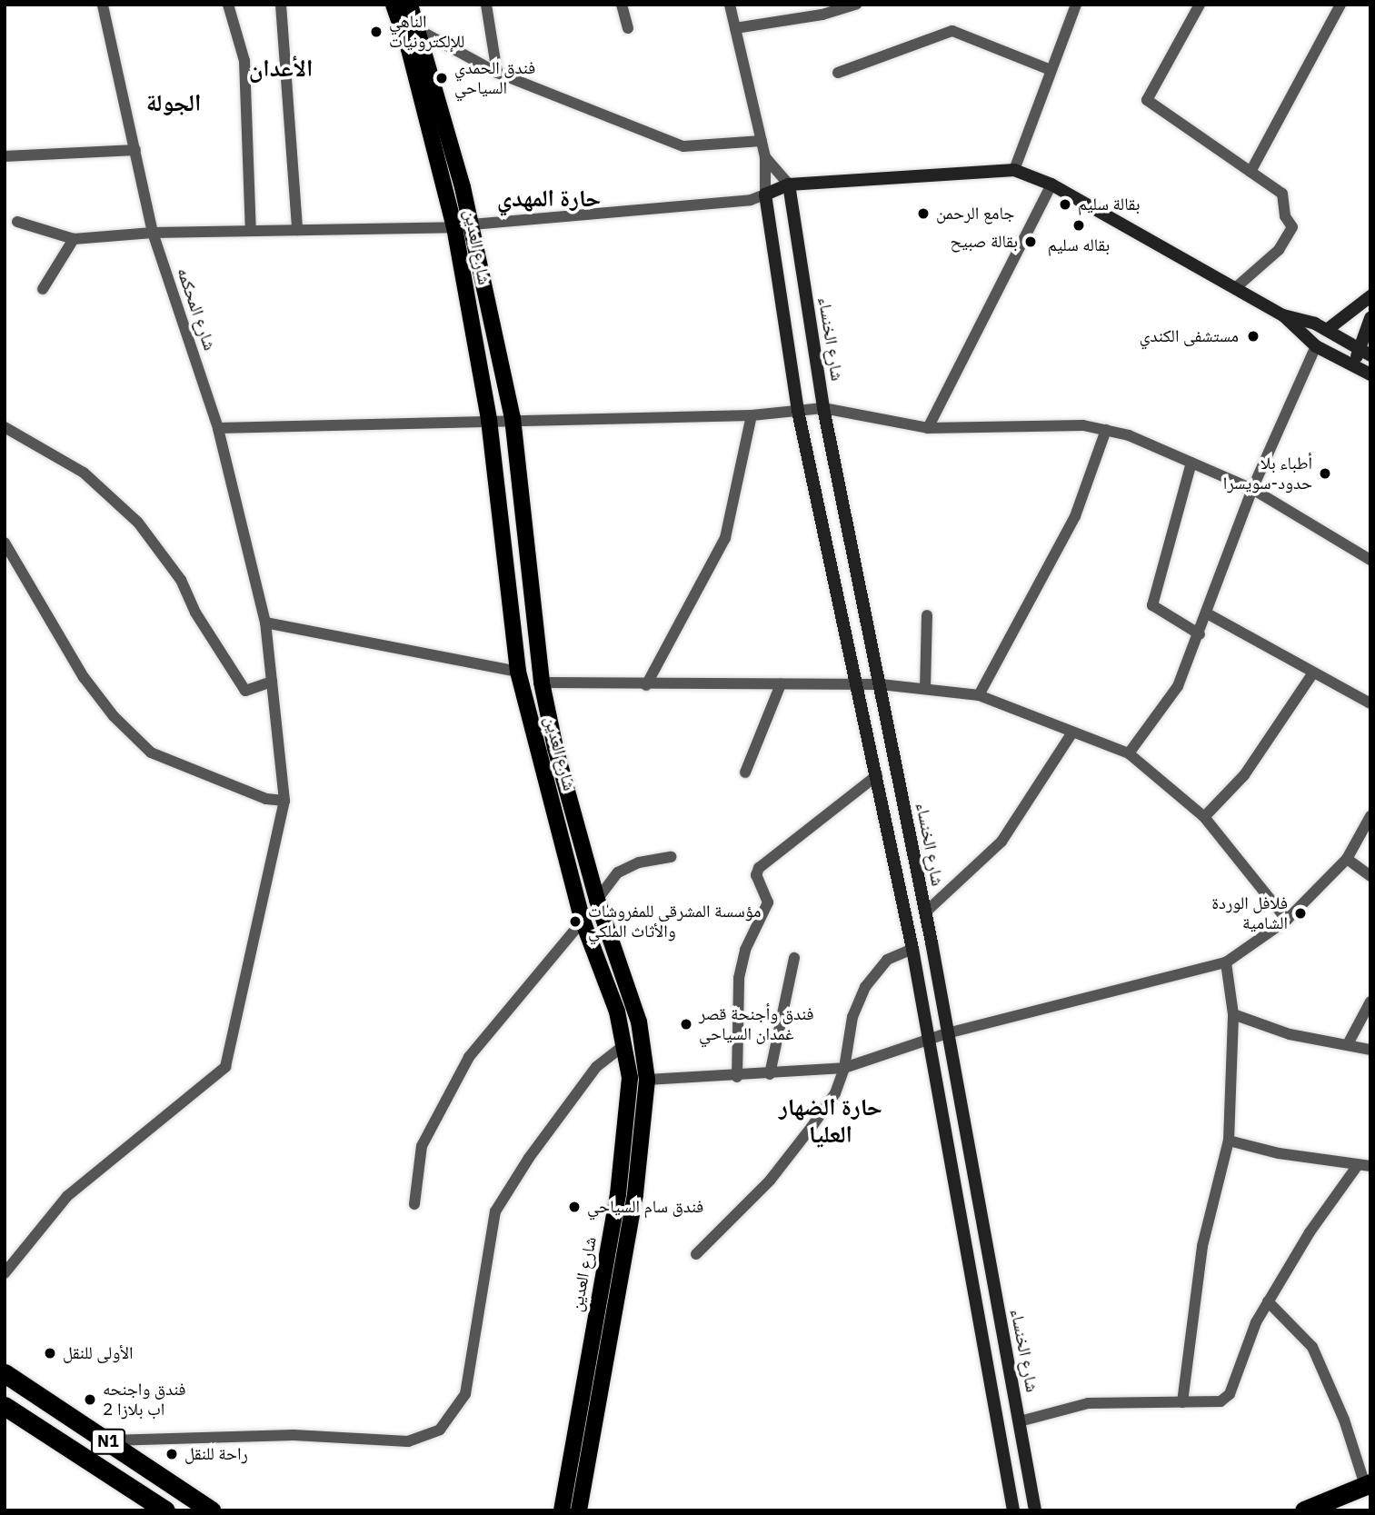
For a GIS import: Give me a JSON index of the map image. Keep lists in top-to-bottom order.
{
  "streets": {
    "highway": ["N1"],
    "main road": ["شارع العدين"],
    "street": ["شارع المحكمه", "شارع الخنساء"]
  },
  "districts": [
    "الأعدان",
    "الجولة",
    "حارة المهدي",
    "حارة الضهار العليا"
  ],
  "places": [
    "الناهي للإلكترونيات",
    "فندق الحمدي السياحي",
    "بقالة سليم",
    "جامع الرحمن",
    "بقاله سليم",
    "بقالة صبيح",
    "مستشفى الكندي",
    "أطباء بلا حدود-سويسرا",
    "فلافل الوردة الشامية",
    "مؤسسة المشرقي للمفروشات والأثاث الملكي",
    "فندق وأجنحة قصر غمدان السياحي",
    "فندق سام السياحي",
    "الأولى للنقل",
    "فندق واجنحه اب بلازا 2",
    "راحة للنقل"
  ]
}
